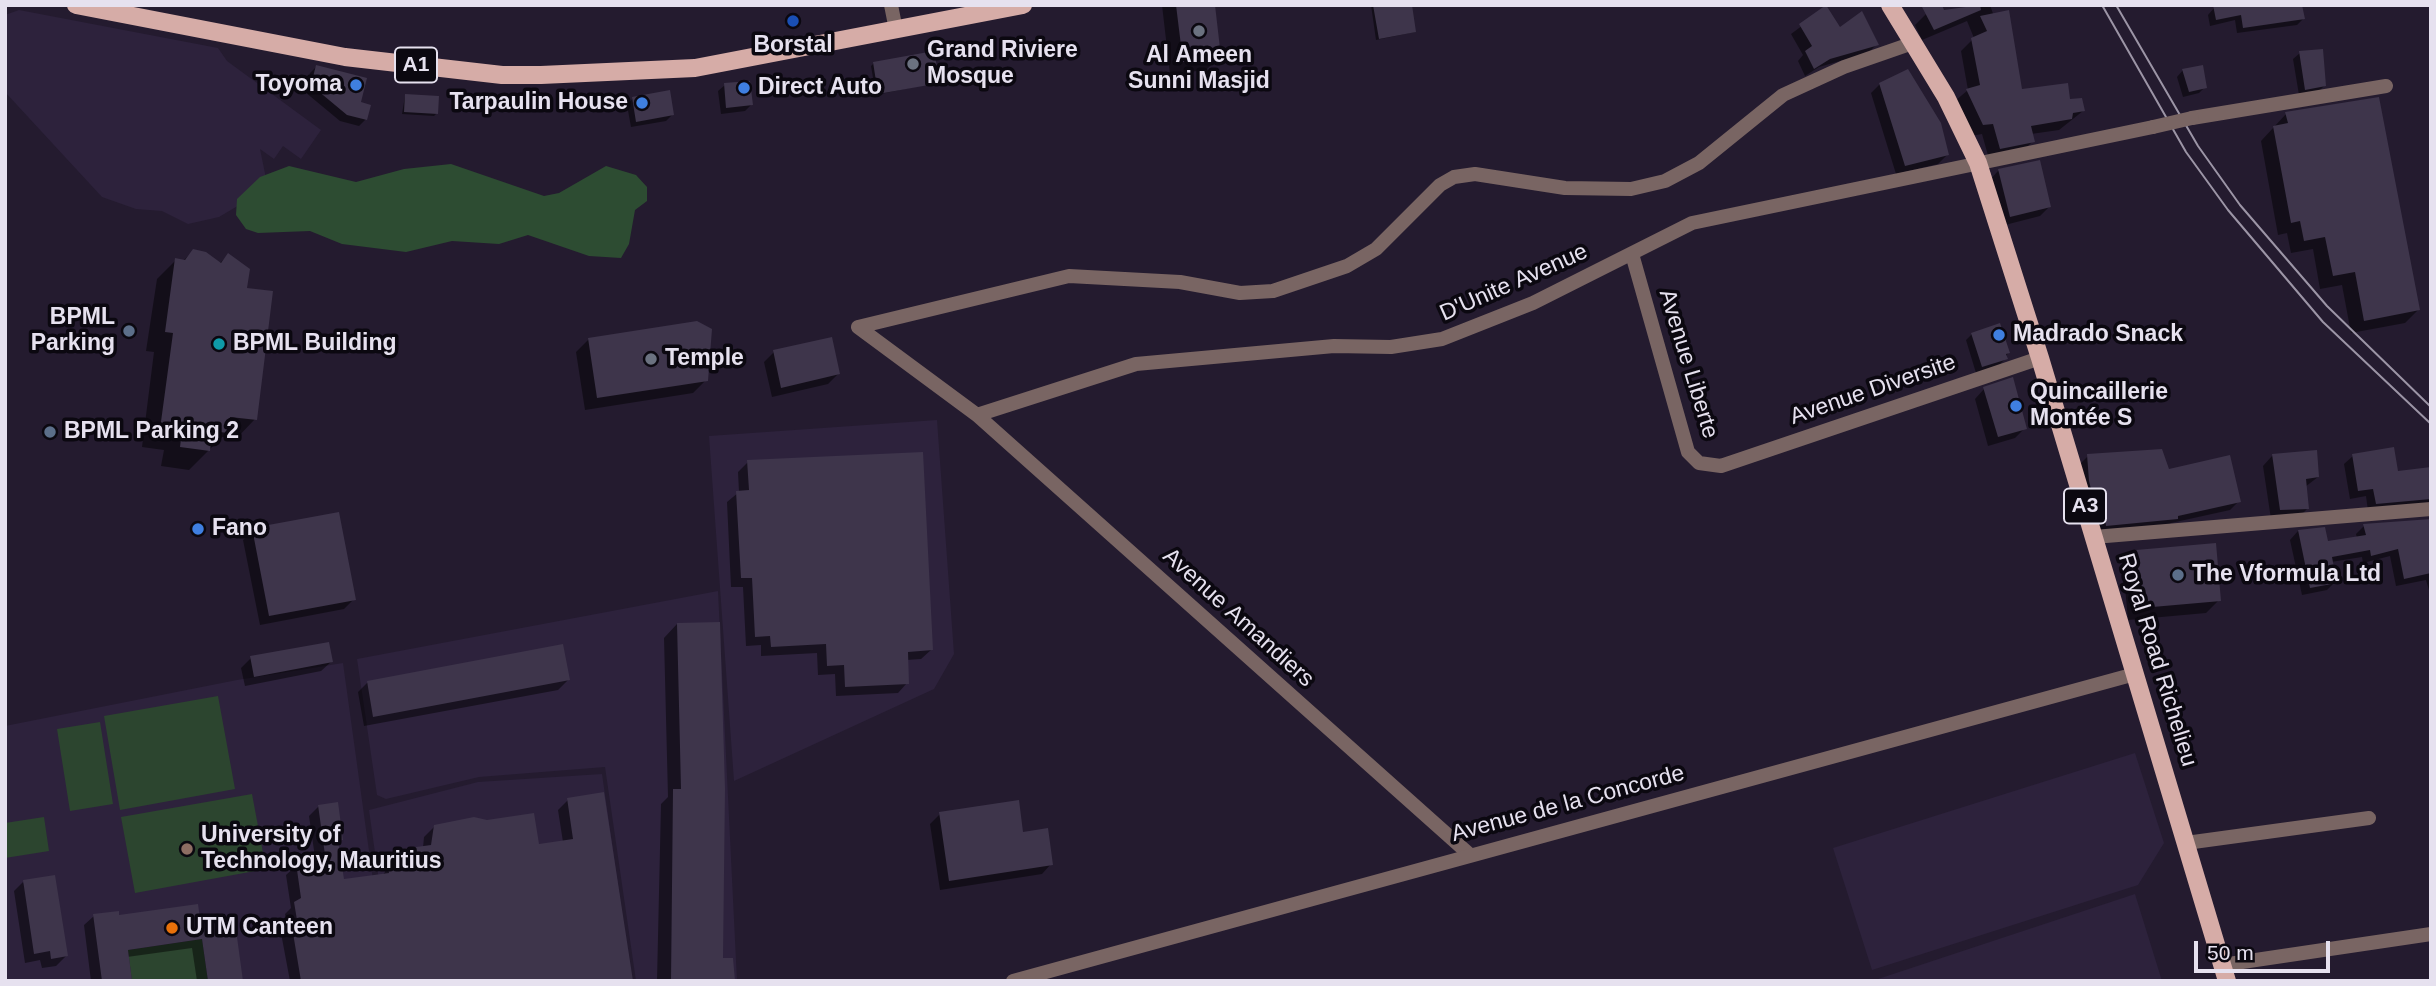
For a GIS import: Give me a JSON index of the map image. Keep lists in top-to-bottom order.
{
  "streets": {
    "main road": ["A1", "A3", "Royal Road Richelieu"],
    "street": [
      "D'Unite Avenue",
      "Avenue Liberte",
      "Avenue Diversite",
      "Avenue Amandiers",
      "Avenue de la Concorde"
    ]
  },
  "crossings": [
    ["D'Unite Avenue", "Avenue Liberte"],
    ["D'Unite Avenue", "Avenue Amandiers"],
    ["D'Unite Avenue", "Royal Road Richelieu"],
    ["Avenue Liberte", "Avenue Diversite"],
    ["Avenue Diversite", "Royal Road Richelieu"],
    ["A3", "Avenue Amandiers"],
    ["A3", "Royal Road Richelieu"],
    ["Avenue Amandiers", "Royal Road Richelieu"],
    ["Avenue Amandiers", "Avenue de la Concorde"],
    ["Royal Road Richelieu", "Avenue de la Concorde"]
  ],
  "places": [
    "Borstal",
    "Al Ameen Sunni Masjid",
    "Grand Riviere Mosque",
    "Toyoma",
    "Direct Auto",
    "Tarpaulin House",
    "BPML Parking",
    "Madrado Snack",
    "BPML Building",
    "Temple",
    "Quincaillerie Montée S",
    "BPML Parking 2",
    "Fano",
    "The Vformula Ltd",
    "University of Technology, Mauritius",
    "UTM Canteen"
  ],
  "scale_bar": "50 m"
}
